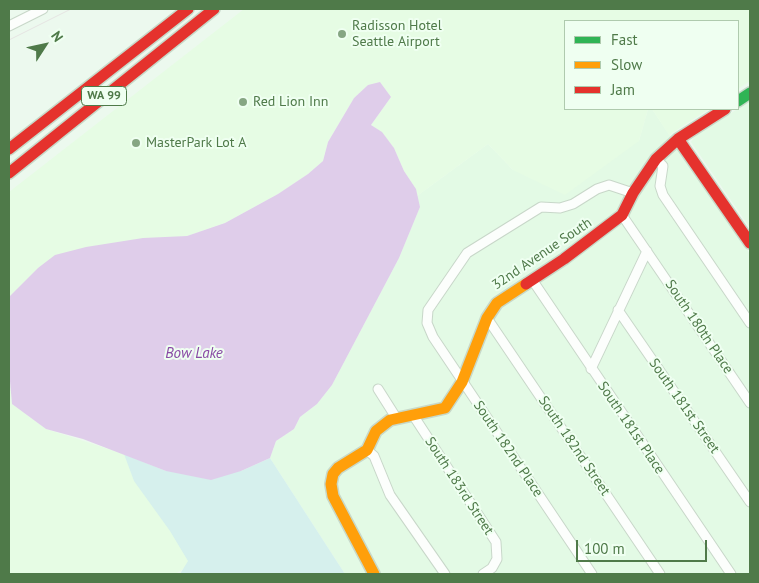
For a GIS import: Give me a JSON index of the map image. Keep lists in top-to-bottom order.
{
  "streets": {
    "street": [
      "WA 99",
      "32nd Avenue South",
      "South 180th Place",
      "South 181st Street",
      "South 181st Place",
      "South 182nd Street",
      "South 182nd Place",
      "South 183rd Street"
    ]
  },
  "crossings": [
    ["32nd Avenue South", "South 180th Place"],
    ["32nd Avenue South", "South 181st Place"],
    ["32nd Avenue South", "South 182nd Street"],
    ["32nd Avenue South", "South 182nd Place"],
    ["32nd Avenue South", "South 183rd Street"]
  ],
  "water": ["Bow Lake"],
  "places": ["Radisson Hotel Seattle Airport", "Red Lion Inn", "MasterPark Lot A"],
  "legend": ["Fast", "Slow", "Jam"],
  "scale_bar": "100 m",
  "north": "top right"
}
